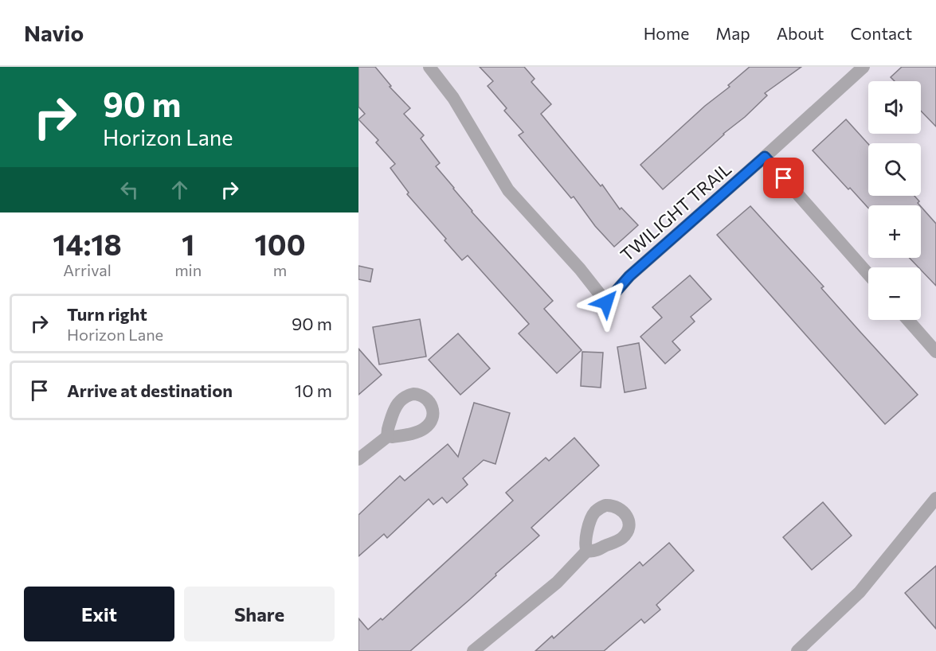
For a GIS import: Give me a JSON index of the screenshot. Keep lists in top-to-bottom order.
{
  "streets": {
    "street": ["TWILIGHT TRAIL"]
  },
  "page": {
    "header": "Navio",
    "nav": [
      "Home",
      "Map",
      "About",
      "Contact"
    ],
    "turn": ["90 m", "Horizon Lane"],
    "map_buttons": ["+", "−"],
    "eta": [
      "14:18",
      "Arrival",
      "1",
      "min",
      "100",
      "m"
    ],
    "list": [
      {
        "name": "Turn right",
        "note": "Horizon Lane",
        "value": "90 m"
      },
      {
        "name": "Arrive at destination",
        "value": "10 m"
      }
    ],
    "buttons": ["Exit", "Share"]
  }
}
